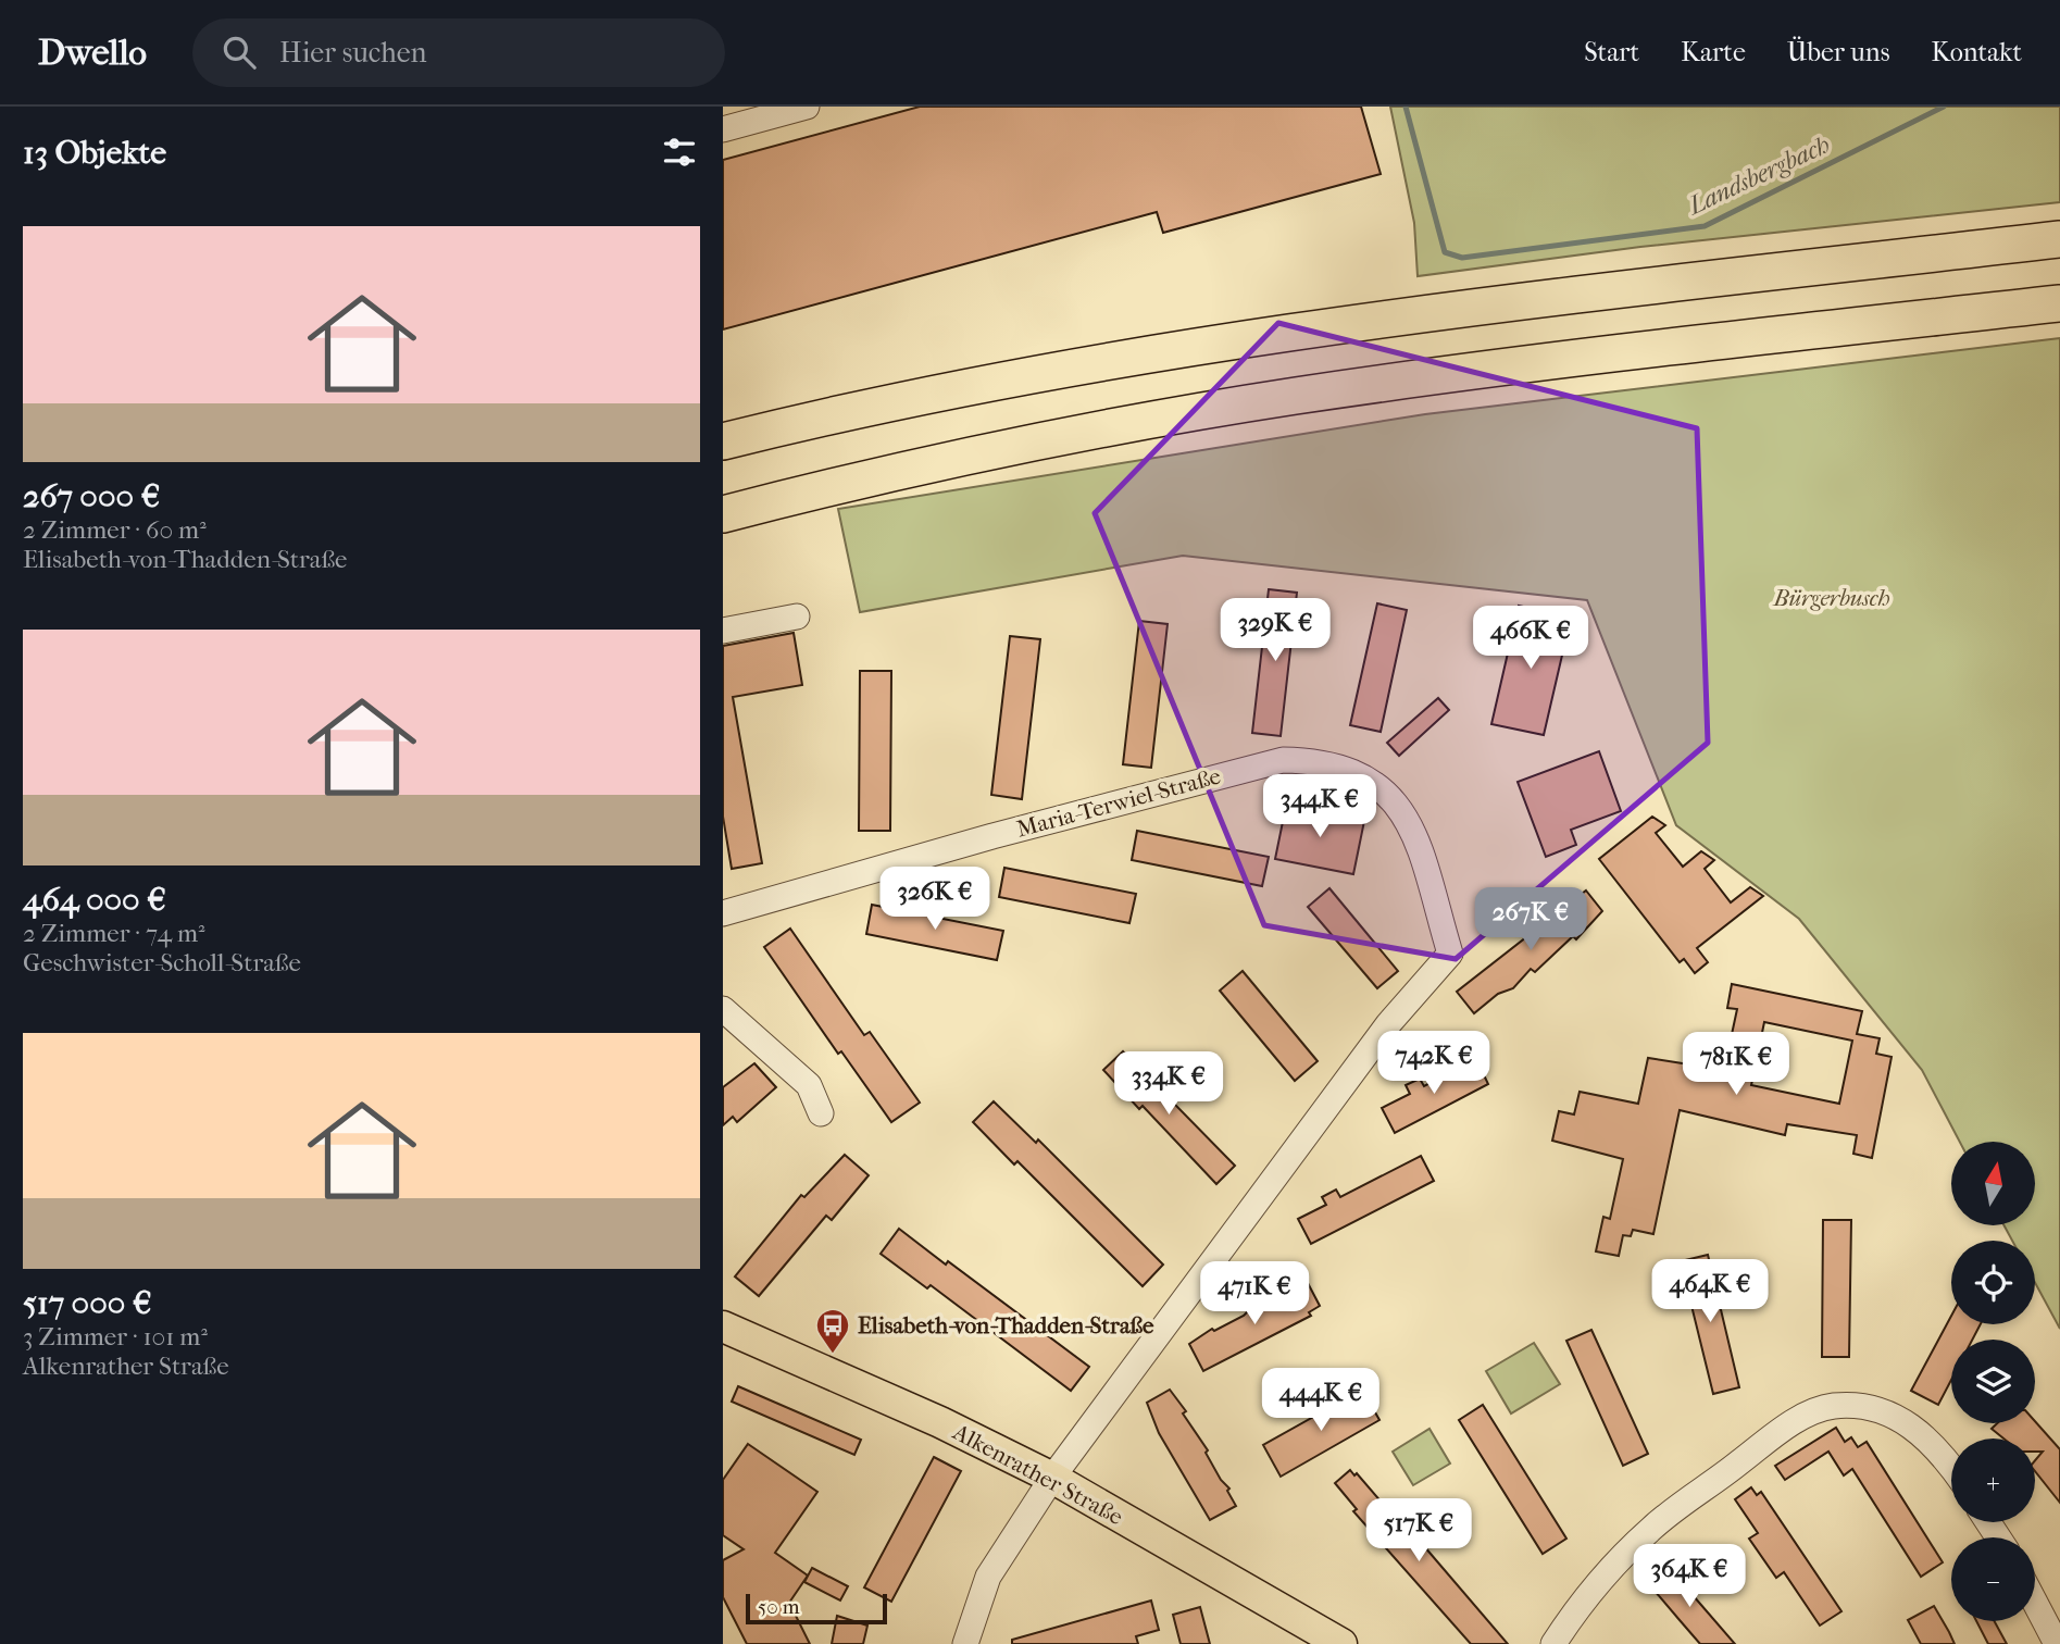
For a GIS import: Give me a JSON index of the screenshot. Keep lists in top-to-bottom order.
{
  "streets": {
    "main road": ["Alkenrather Straße"],
    "street": ["Maria-Terwiel-Straße"]
  },
  "crossings": [
    ["Maria-Terwiel-Straße", "Alkenrather Straße"]
  ],
  "water": ["Landsbergbach"],
  "parks": ["Bürgerbusch"],
  "places": {
    "bus stop": ["Elisabeth-von-Thadden-Straße"]
  },
  "scale_bar": "50 m",
  "north": "top",
  "page": {
    "header": "Dwello",
    "search": "Hier suchen",
    "nav": [
      "Start",
      "Karte",
      "Über uns",
      "Kontakt"
    ],
    "heading": "13 Objekte",
    "list": [
      {
        "name": "267 000 €",
        "note": "2 Zimmer · 60 m² · Elisabeth-von-Thadden-Straße"
      },
      {
        "name": "464 000 €",
        "note": "2 Zimmer · 74 m² · Geschwister-Scholl-Straße"
      },
      {
        "name": "517 000 €",
        "note": "3 Zimmer · 101 m² · Alkenrather Straße"
      }
    ],
    "price": [
      "329K €",
      "466K €",
      "344K €",
      "326K €",
      "267K €",
      "742K €",
      "781K €",
      "334K €",
      "464K €",
      "471K €",
      "444K €",
      "517K €",
      "364K €"
    ],
    "map_buttons": ["+", "−"],
    "scale": "50 m"
  }
}
